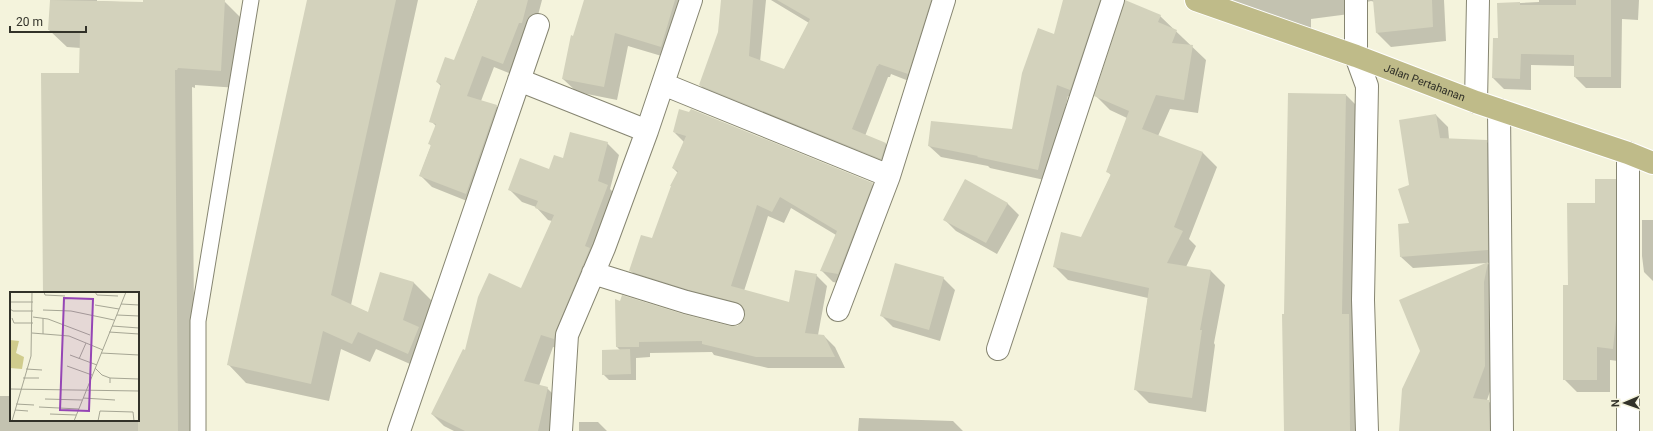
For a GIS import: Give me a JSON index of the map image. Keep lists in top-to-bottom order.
{
  "streets": {
    "main road": ["Jalan Pertahanan"]
  },
  "scale_bar": "20 m",
  "north": "left"
}
